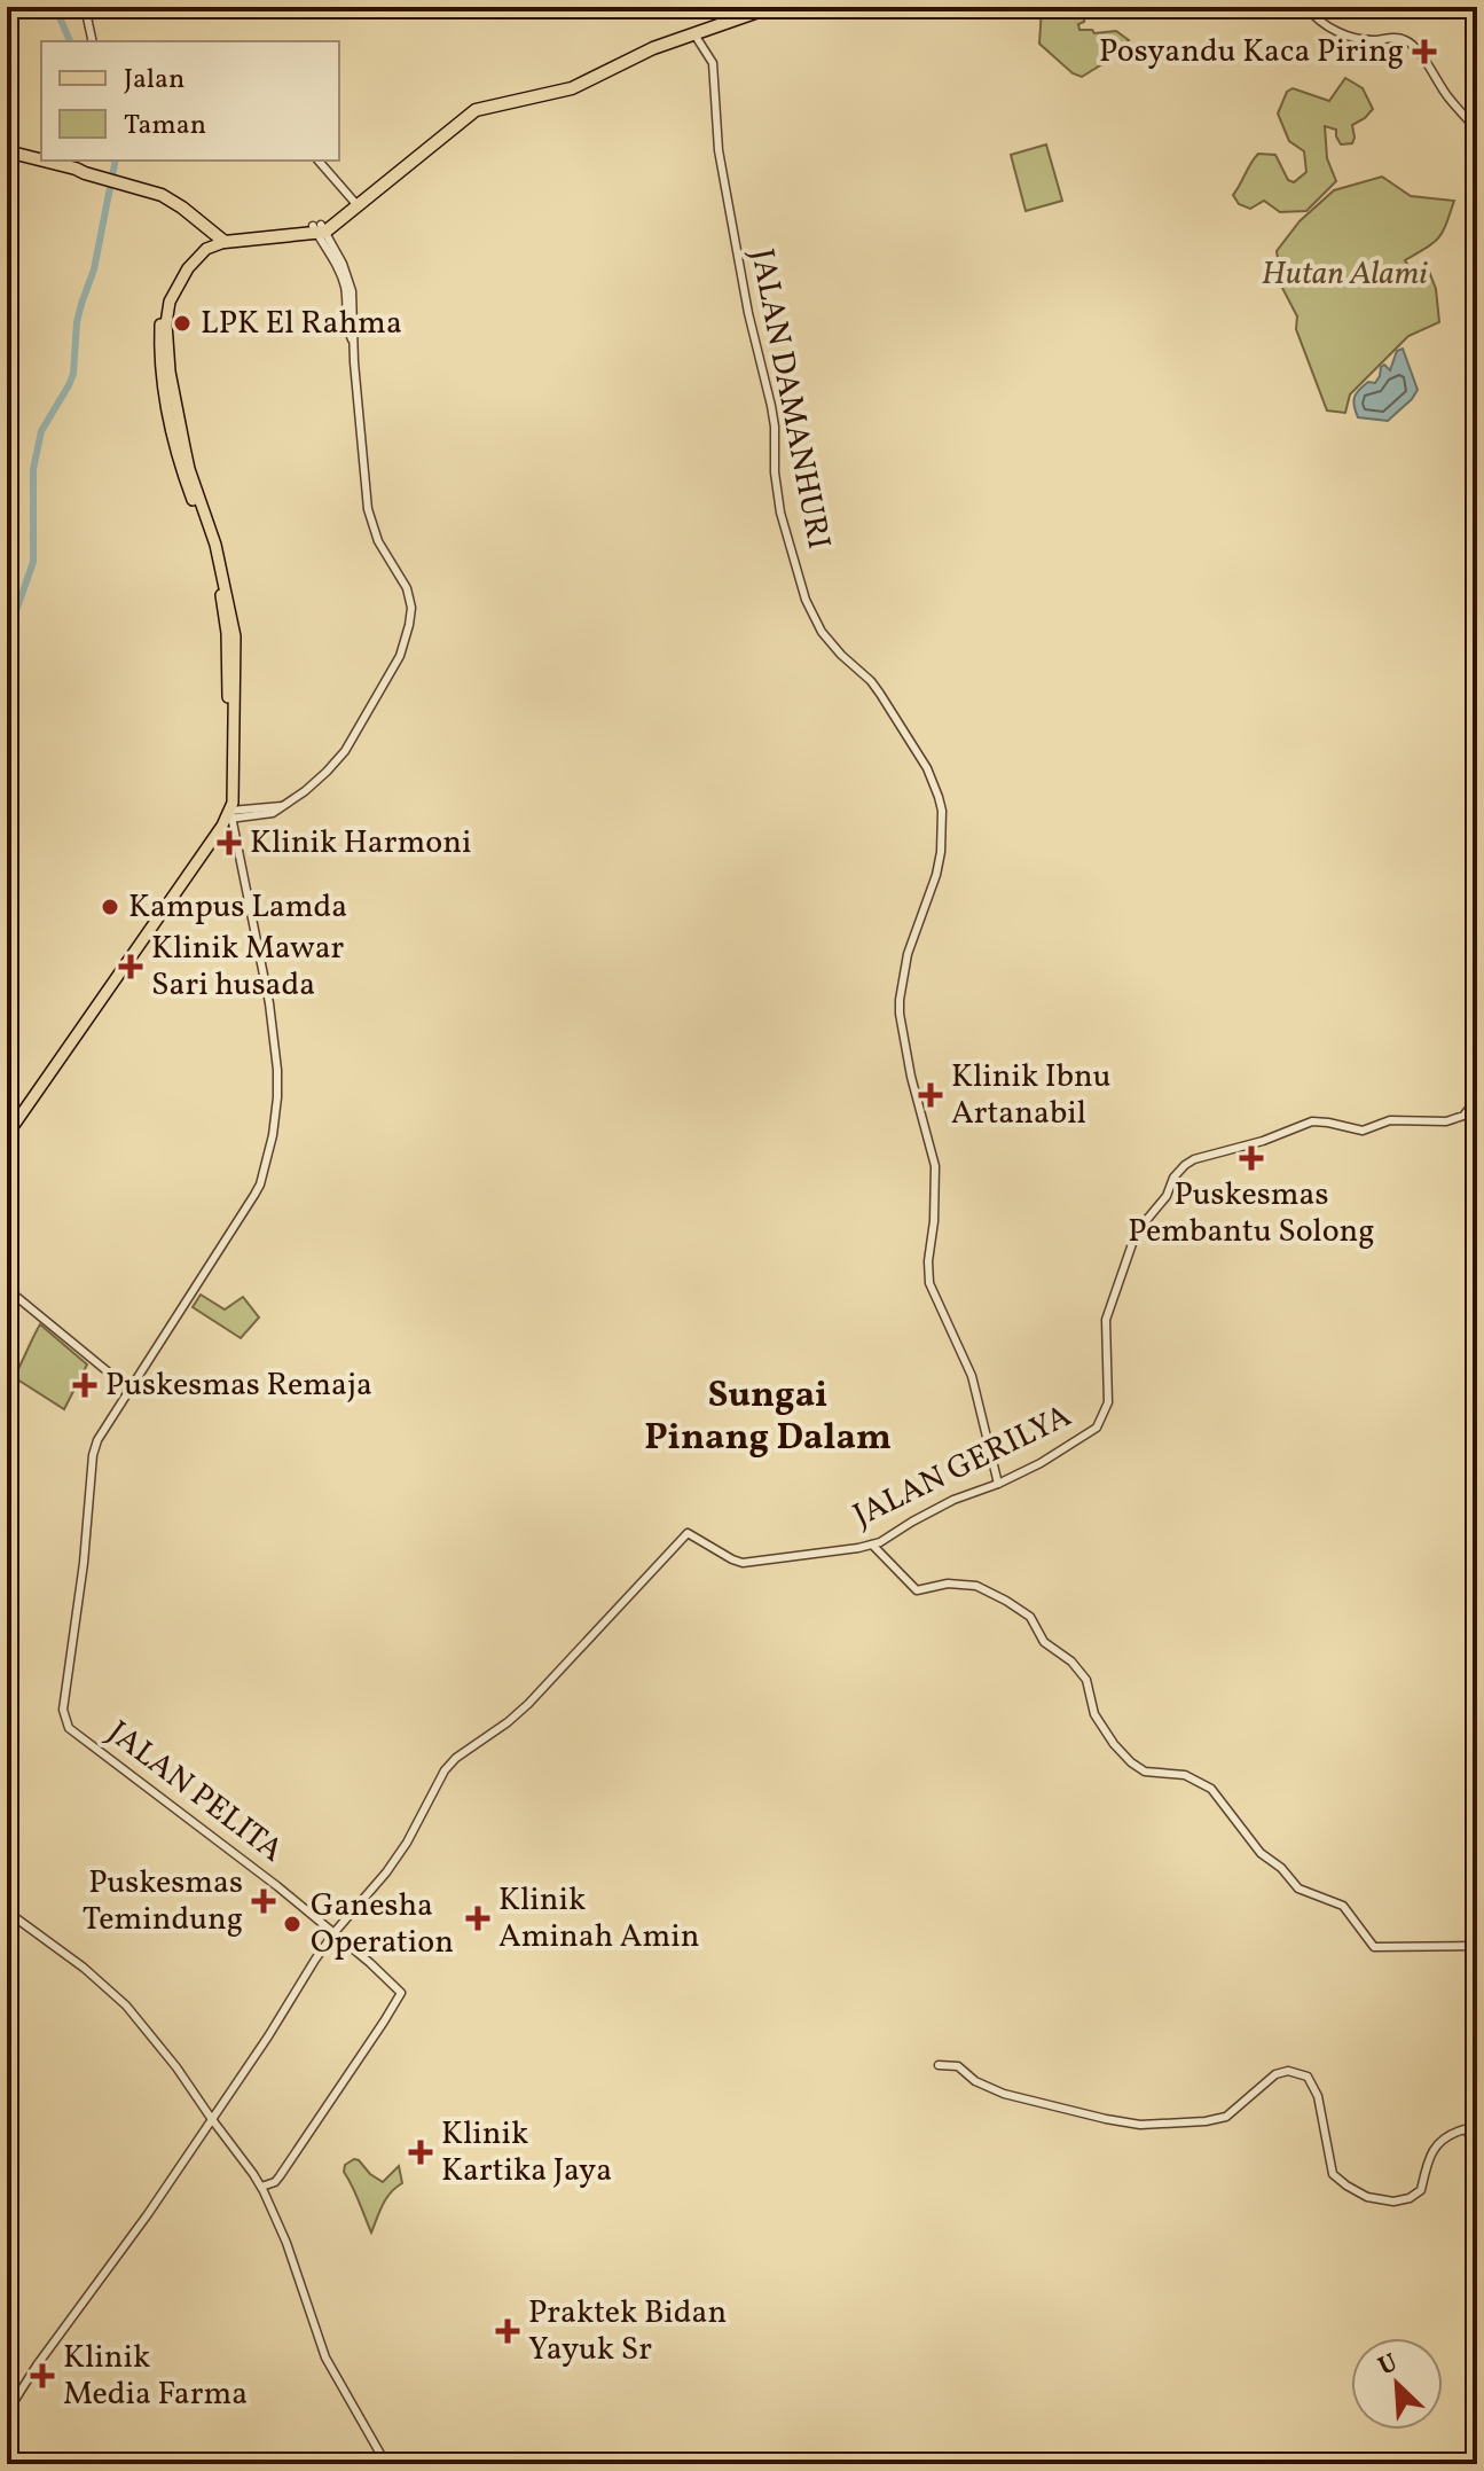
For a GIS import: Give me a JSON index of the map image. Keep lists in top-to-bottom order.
{
  "streets": {
    "street": ["JALAN DAMANHURI", "JALAN GERILYA", "JALAN PELITA"]
  },
  "crossings": [
    ["JALAN DAMANHURI", "JALAN GERILYA"],
    ["JALAN GERILYA", "JALAN PELITA"]
  ],
  "districts": ["Sungai Pinang Dalam"],
  "parks": ["Hutan Alami"],
  "places": {
    "health": [
      "Posyandu Kaca Piring",
      "Klinik Harmoni",
      "Klinik Mawar Sari husada",
      "Klinik Ibnu Artanabil",
      "Puskesmas Pembantu Solong",
      "Puskesmas Remaja",
      "Puskesmas Temindung",
      "Klinik Aminah Amin",
      "Klinik Kartika Jaya",
      "Praktek Bidan Yayuk Sr",
      "Klinik Media Farma"
    ],
    "other": ["LPK El Rahma", "Kampus Lamda", "Ganesha Operation"]
  },
  "legend": ["Jalan", "Taman"],
  "north": "top left"
}
